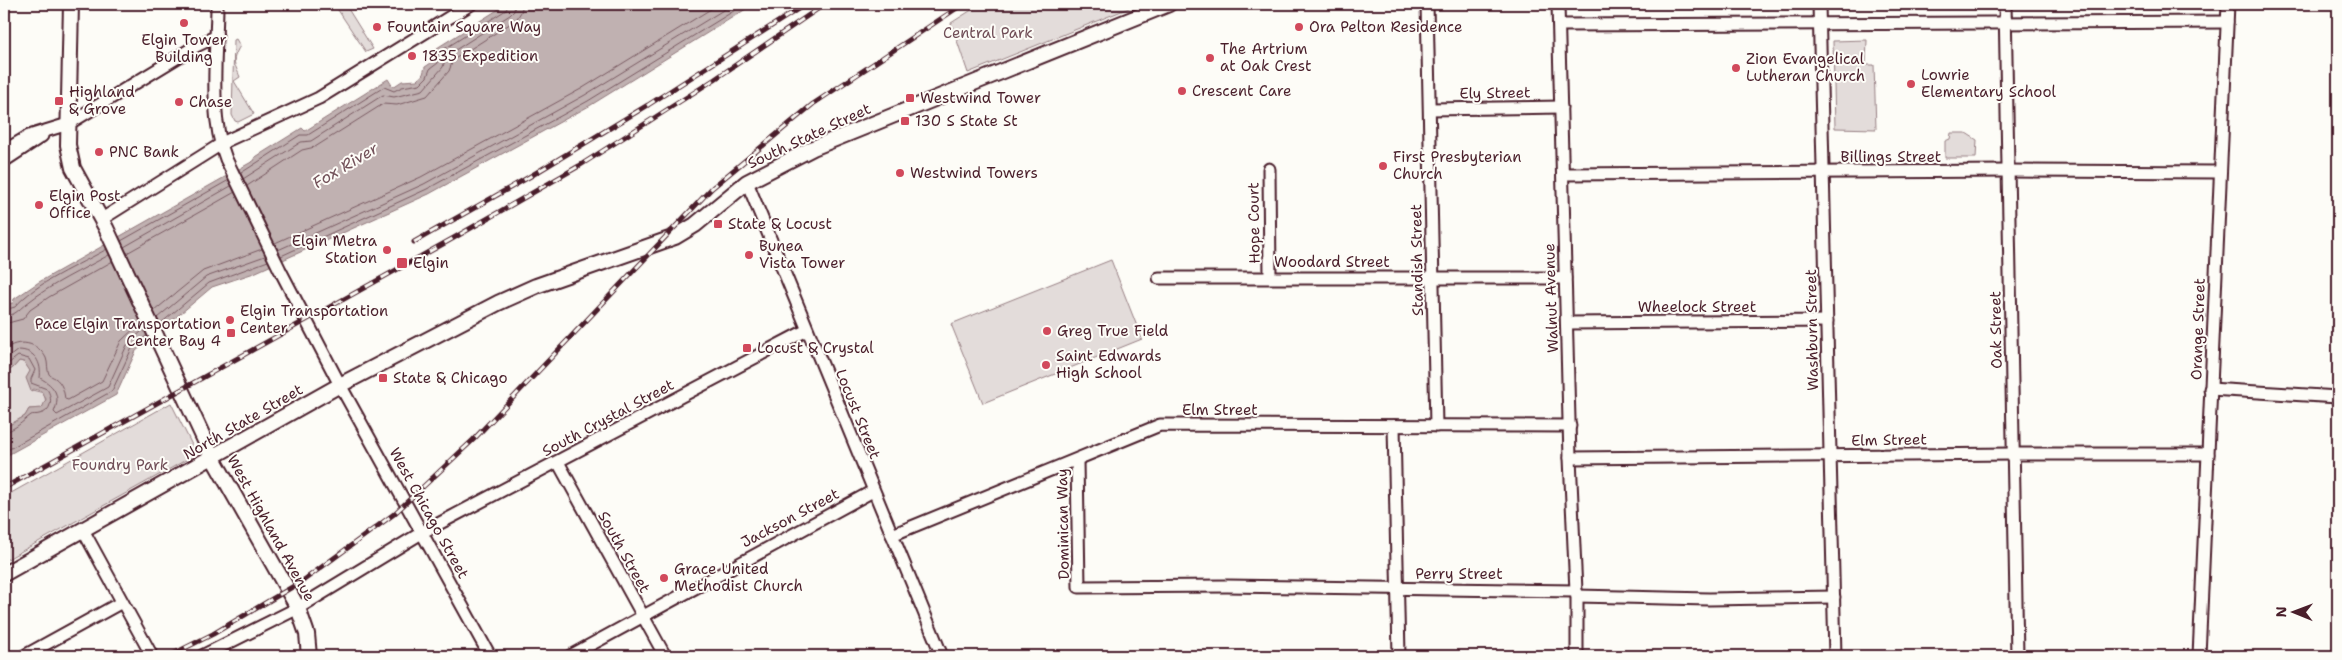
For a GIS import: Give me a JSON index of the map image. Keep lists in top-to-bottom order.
{
  "streets": {
    "main road": ["South State Street", "North State Street", "West Highland Avenue"],
    "street": [
      "Ely Street",
      "Billings Street",
      "Hope Court",
      "Standish Street",
      "Woodard Street",
      "Walnut Avenue",
      "Wheelock Street",
      "Orange Street",
      "Washburn Street",
      "Oak Street",
      "Elm Street",
      "Locust Street",
      "South Crystal Street",
      "West Chicago Street",
      "Jackson Street",
      "Dominican Way",
      "South Street",
      "Perry Street"
    ]
  },
  "crossings": [
    ["Ely Street", "Standish Street"],
    ["Ely Street", "Walnut Avenue"],
    ["South State Street", "Locust Street"],
    ["South State Street", "North State Street"],
    ["South State Street", "West Chicago Street"],
    ["Billings Street", "Walnut Avenue"],
    ["Billings Street", "Orange Street"],
    ["Billings Street", "Washburn Street"],
    ["Billings Street", "Oak Street"],
    ["Hope Court", "Woodard Street"],
    ["Standish Street", "Woodard Street"],
    ["Standish Street", "Elm Street"],
    ["Woodard Street", "Walnut Avenue"],
    ["Walnut Avenue", "Wheelock Street"],
    ["Walnut Avenue", "Elm Street"],
    ["Walnut Avenue", "Perry Street"],
    ["Wheelock Street", "Washburn Street"],
    ["Orange Street", "Elm Street"],
    ["Washburn Street", "Elm Street"],
    ["Washburn Street", "Perry Street"],
    ["Oak Street", "Elm Street"],
    ["Elm Street", "Locust Street"],
    ["Elm Street", "Dominican Way"],
    ["Locust Street", "South Crystal Street"],
    ["Locust Street", "Jackson Street"],
    ["South Crystal Street", "West Chicago Street"],
    ["South Crystal Street", "West Highland Avenue"],
    ["South Crystal Street", "South Street"],
    ["North State Street", "West Chicago Street"],
    ["North State Street", "West Highland Avenue"],
    ["Jackson Street", "South Street"],
    ["Dominican Way", "Perry Street"]
  ],
  "water": ["Fox River"],
  "parks": ["Central Park", "Foundry Park"],
  "places": {
    "other": [
      "Elgin Tower Building",
      "Fountain Square Way",
      "Ora Pelton Residence",
      "1835 Expedition",
      "The Artrium at Oak Crest",
      "Zion Evangelical Lutheran Church",
      "Lowrie Elementary School",
      "Crescent Care",
      "Chase",
      "PNC Bank",
      "First Presbyterian Church",
      "Westwind Towers",
      "Elgin Post Office",
      "Elgin Metra Station",
      "Bunea Vista Tower",
      "Elgin Transportation Center",
      "Greg True Field",
      "Saint Edwards High School",
      "Grace United Methodist Church"
    ],
    "transit": [
      "Westwind Tower",
      "Highland & Grove",
      "130 S State St",
      "State & Locust",
      "Elgin",
      "Pace Elgin Transportation Center Bay 4",
      "Locust & Crystal",
      "State & Chicago"
    ]
  },
  "north": "left"
}
